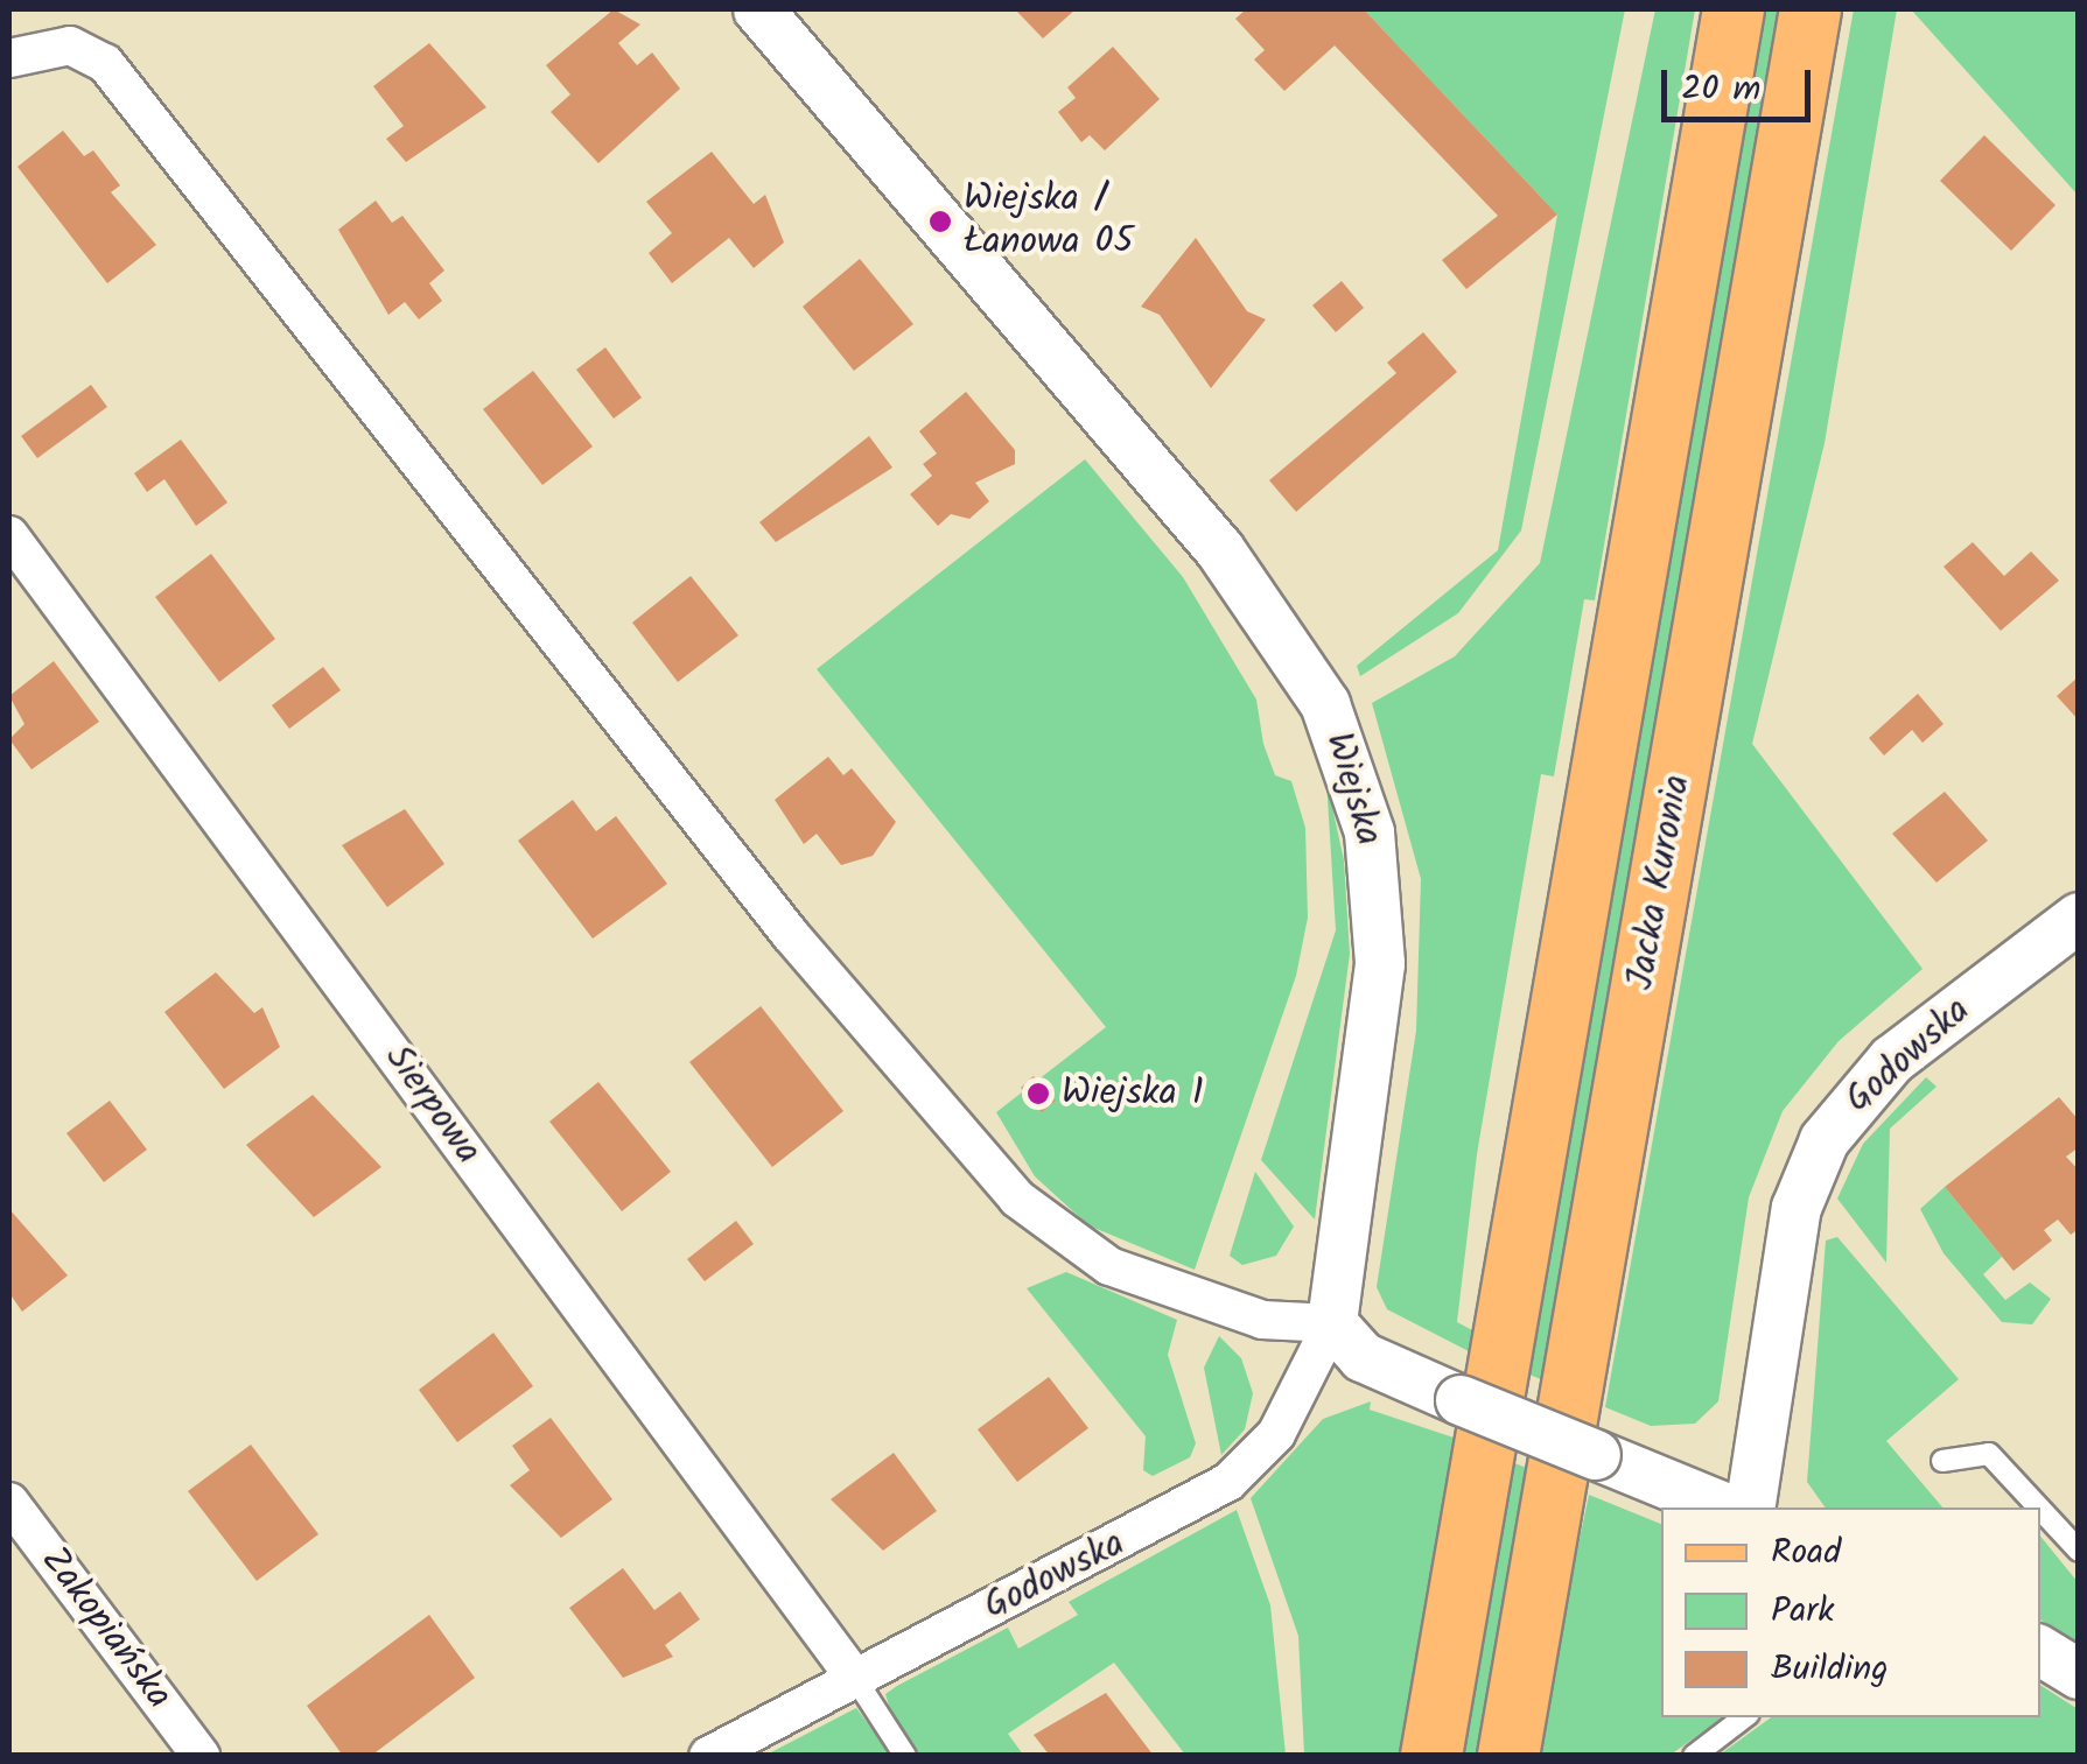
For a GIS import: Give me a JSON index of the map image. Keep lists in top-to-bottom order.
{
  "streets": {
    "main road": ["Jacka Kuronia"],
    "street": [
      "Wiejska",
      "Godowska",
      "Sierpowa",
      "Zakopiańska"
    ]
  },
  "crossings": [
    ["Wiejska", "Godowska"],
    ["Godowska", "Sierpowa"]
  ],
  "places": ["Wiejska / Łanowa 05", "Wiejska 1"],
  "legend": ["Road", "Park", "Building"],
  "scale_bar": "20 m"
}
